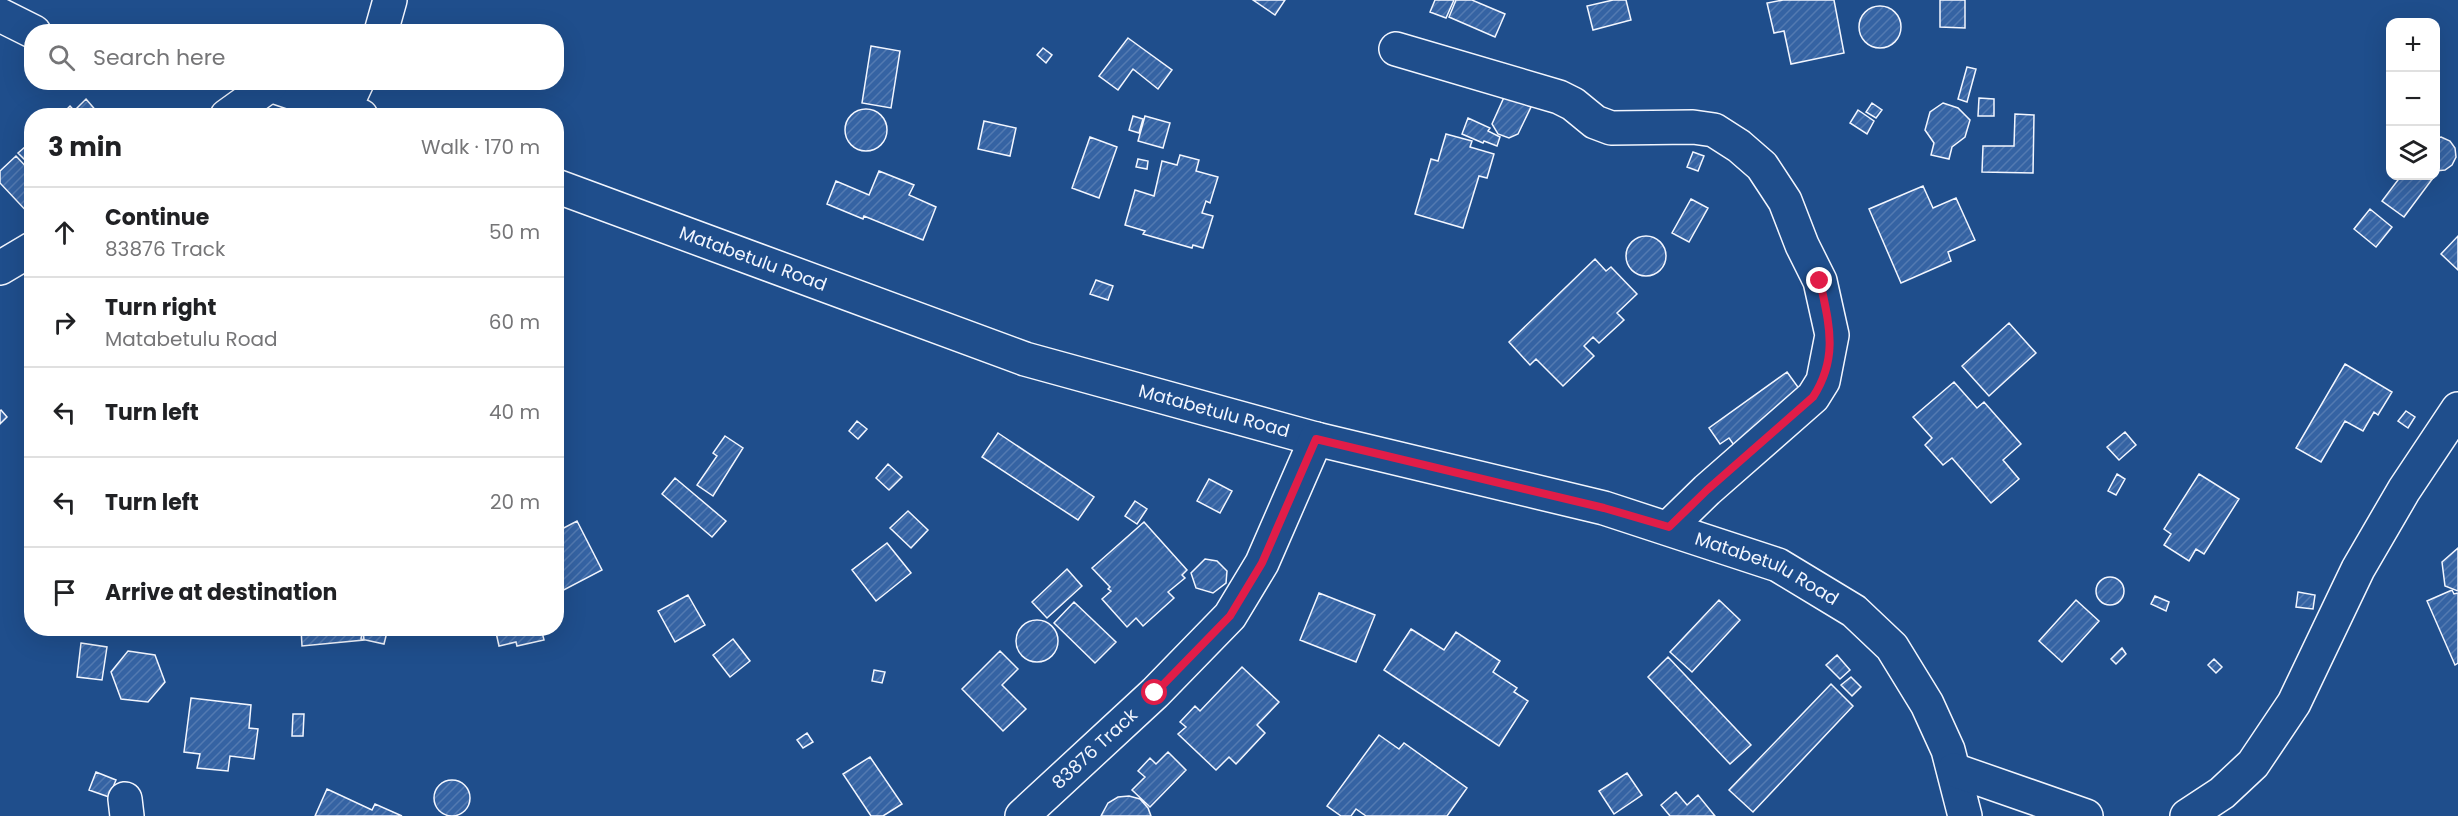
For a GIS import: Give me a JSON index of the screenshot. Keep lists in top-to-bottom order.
{
  "streets": {
    "street": ["Matabetulu Road", "83876 Track"]
  },
  "crossings": [
    ["Matabetulu Road", "83876 Track"]
  ],
  "page": {
    "map_buttons": ["+", "−"],
    "search": "Search here",
    "heading": ["3 min", "Walk · 170 m"],
    "list": [
      ["Continue", "83876 Track", "50 m"],
      ["Turn right", "Matabetulu Road", "60 m"],
      ["Turn left", "40 m"],
      ["Turn left", "20 m"],
      "Arrive at destination"
    ]
  }
}
